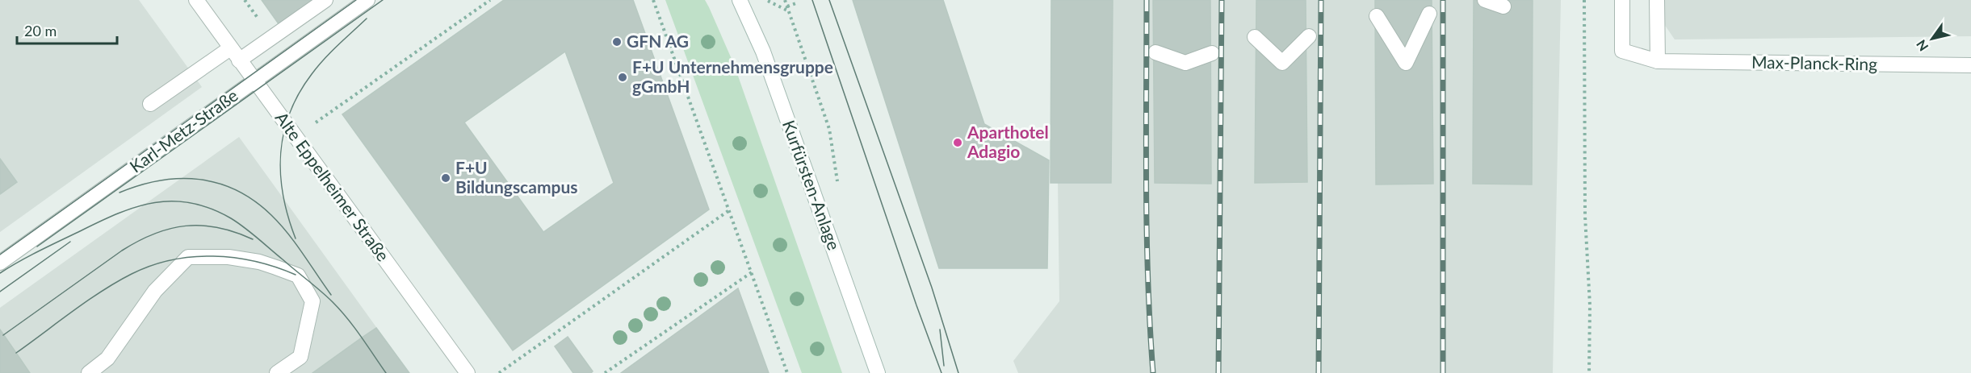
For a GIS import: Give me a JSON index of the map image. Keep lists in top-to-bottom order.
{
  "streets": {
    "street": [
      "Max-Planck-Ring",
      "Karl-Metz-Straße",
      "Kurfürsten-Anlage",
      "Alte Eppelheimer Straße"
    ]
  },
  "crossings": [
    ["Karl-Metz-Straße", "Alte Eppelheimer Straße"]
  ],
  "places": [
    "GFN AG",
    "F+U Unternehmensgruppe gGmbH",
    "Aparthotel Adagio",
    "F+U Bildungscampus"
  ],
  "scale_bar": "20 m",
  "north": "bottom left"
}
